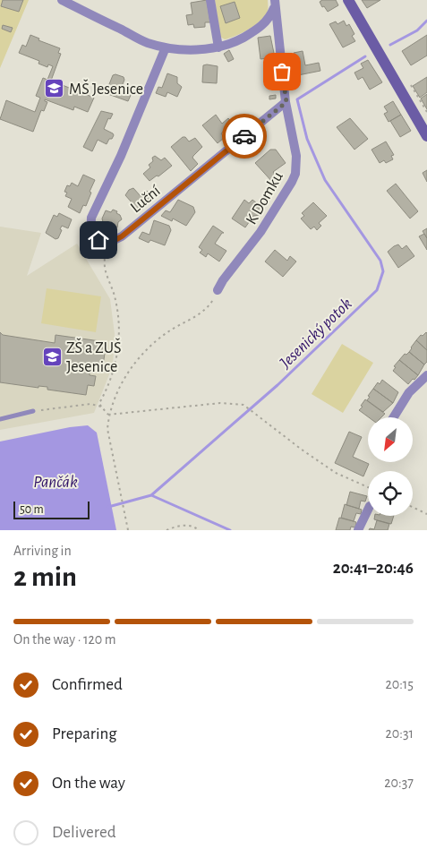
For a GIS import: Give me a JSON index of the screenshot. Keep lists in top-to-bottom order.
{
  "streets": {
    "street": ["K Domku", "Luční"]
  },
  "crossings": [
    ["K Domku", "Luční"]
  ],
  "water": ["Jesenický potok", "Pančák"],
  "places": {
    "school or university": ["MŠ Jesenice", "ZŠ a ZUŠ Jesenice"]
  },
  "scale_bar": "50 m",
  "north": "bottom left",
  "page": {
    "scale": "50 m",
    "heading": ["2 min", "Arriving in", "20:41–20:46"],
    "bar": "On the way · 120 m",
    "list": [
      ["Confirmed", "20:15"],
      ["Preparing", "20:31"],
      ["On the way", "20:37"],
      "Delivered"
    ]
  }
}
